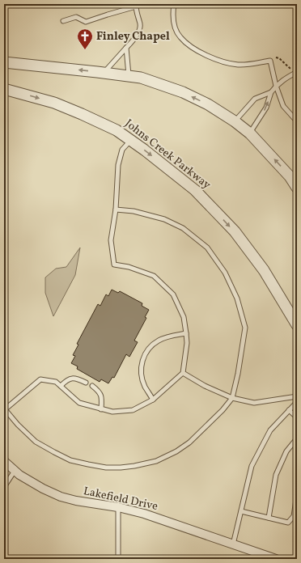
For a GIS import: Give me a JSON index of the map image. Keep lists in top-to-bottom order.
{
  "streets": {
    "street": ["Johns Creek Parkway", "Lakefield Drive"]
  },
  "places": {
    "church": ["Finley Chapel"]
  }
}
